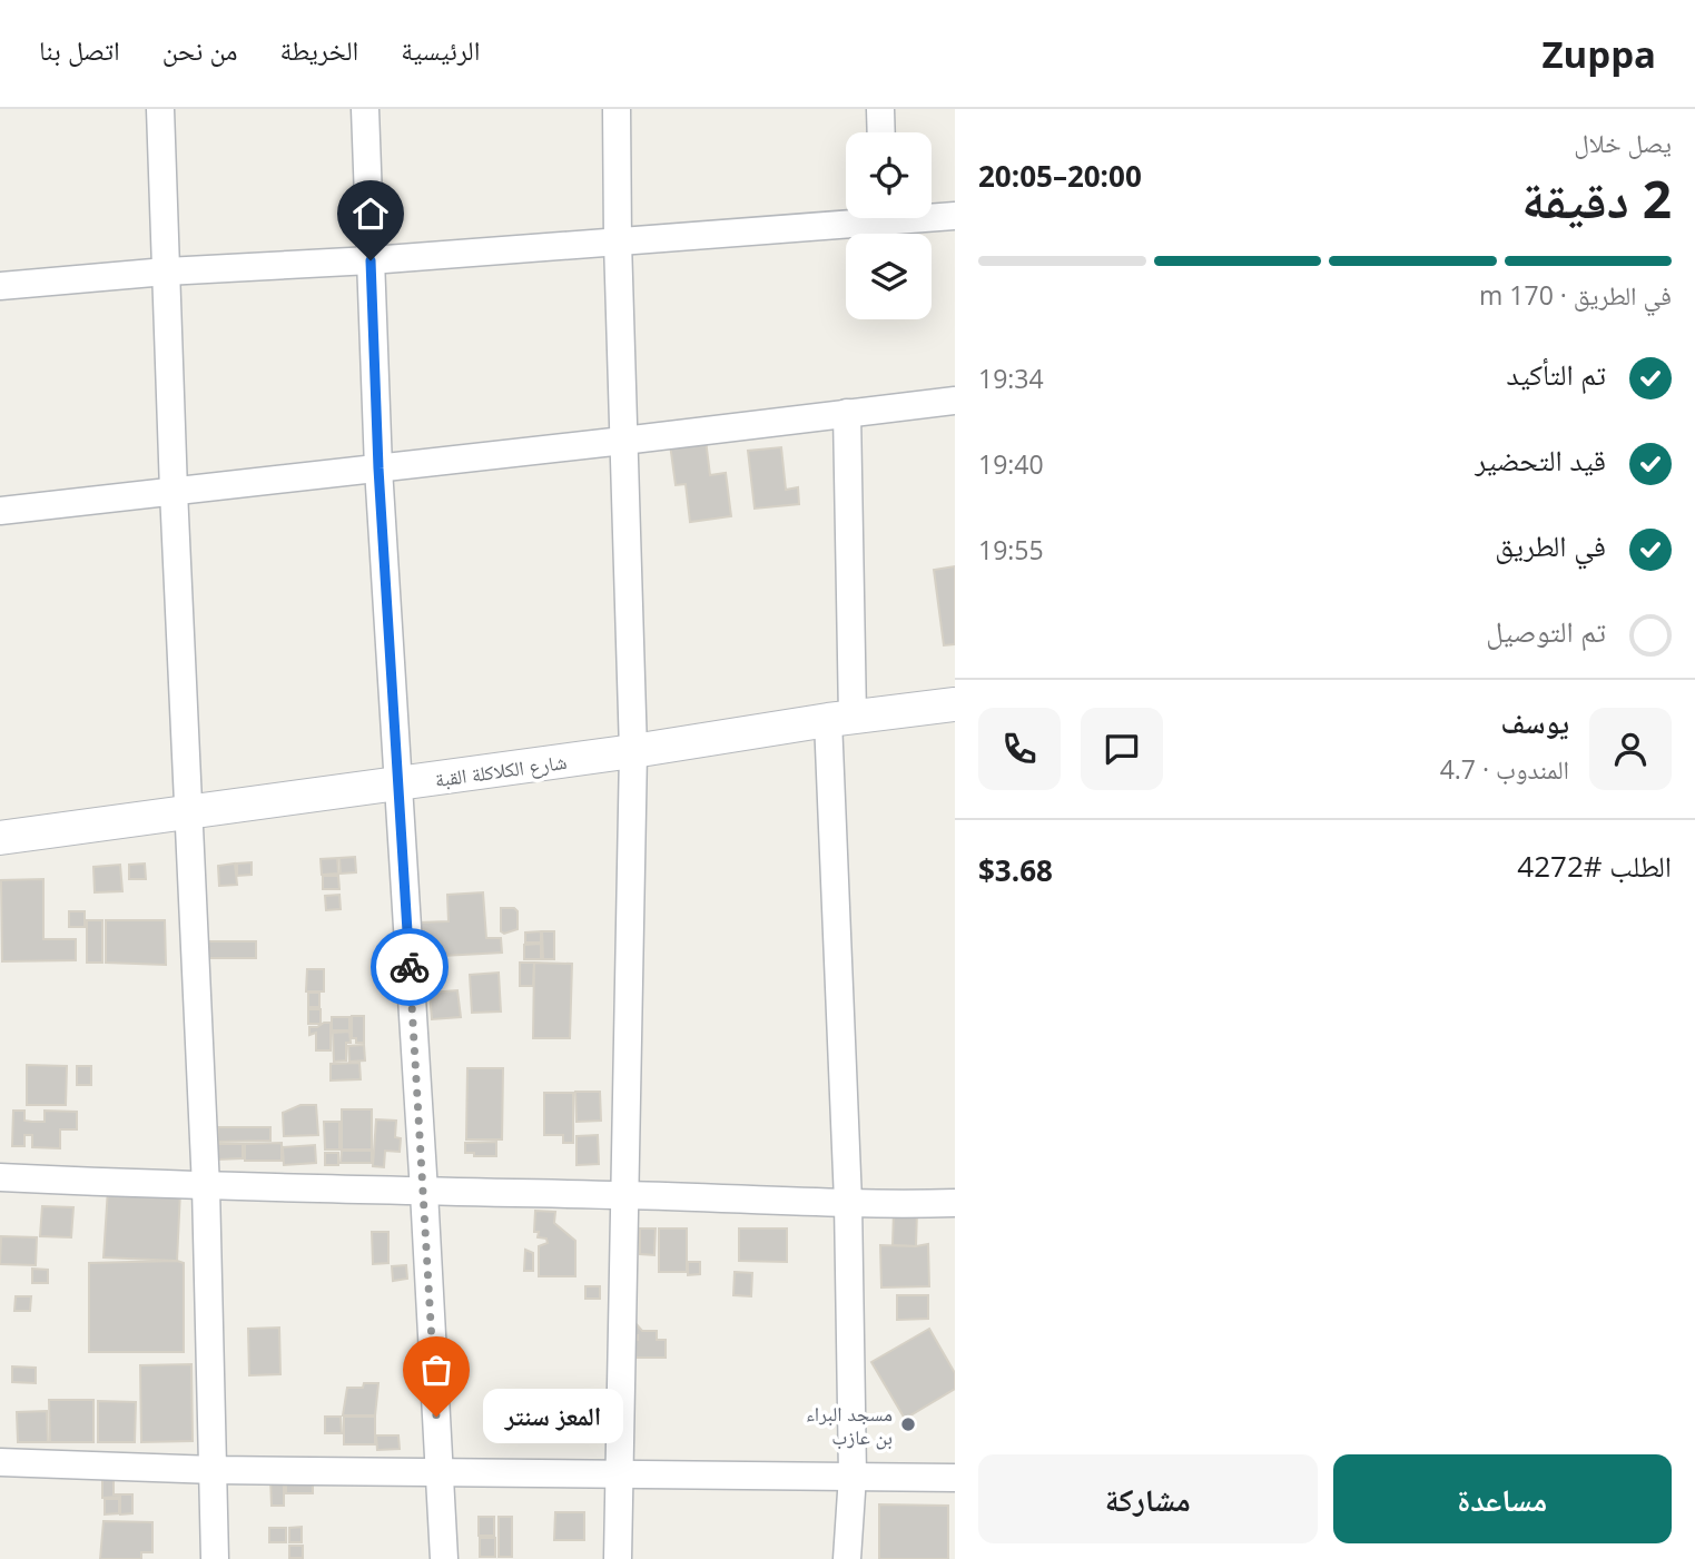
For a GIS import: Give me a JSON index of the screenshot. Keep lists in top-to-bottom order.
{
  "streets": {
    "street": ["شارع الكلاكلة القبة"]
  },
  "places": ["المعز سنتر", "مسجد البراء بن عازب"],
  "page": {
    "header": "Zuppa",
    "nav": [
      "الرئيسية",
      "الخريطة",
      "من نحن",
      "اتصل بنا"
    ],
    "heading": ["2 دقيقة", "يصل خلال", "20:00–20:05"],
    "panel": [
      "يوسف",
      "المندوب · 4.7",
      "الطلب #4272",
      "$3.68"
    ],
    "bar": "في الطريق · 170 m",
    "list": [
      ["تم التأكيد", "19:34"],
      ["قيد التحضير", "19:40"],
      ["في الطريق", "19:55"],
      "تم التوصيل"
    ],
    "bubble": "المعز سنتر",
    "buttons": ["مساعدة", "مشاركة"]
  }
}
